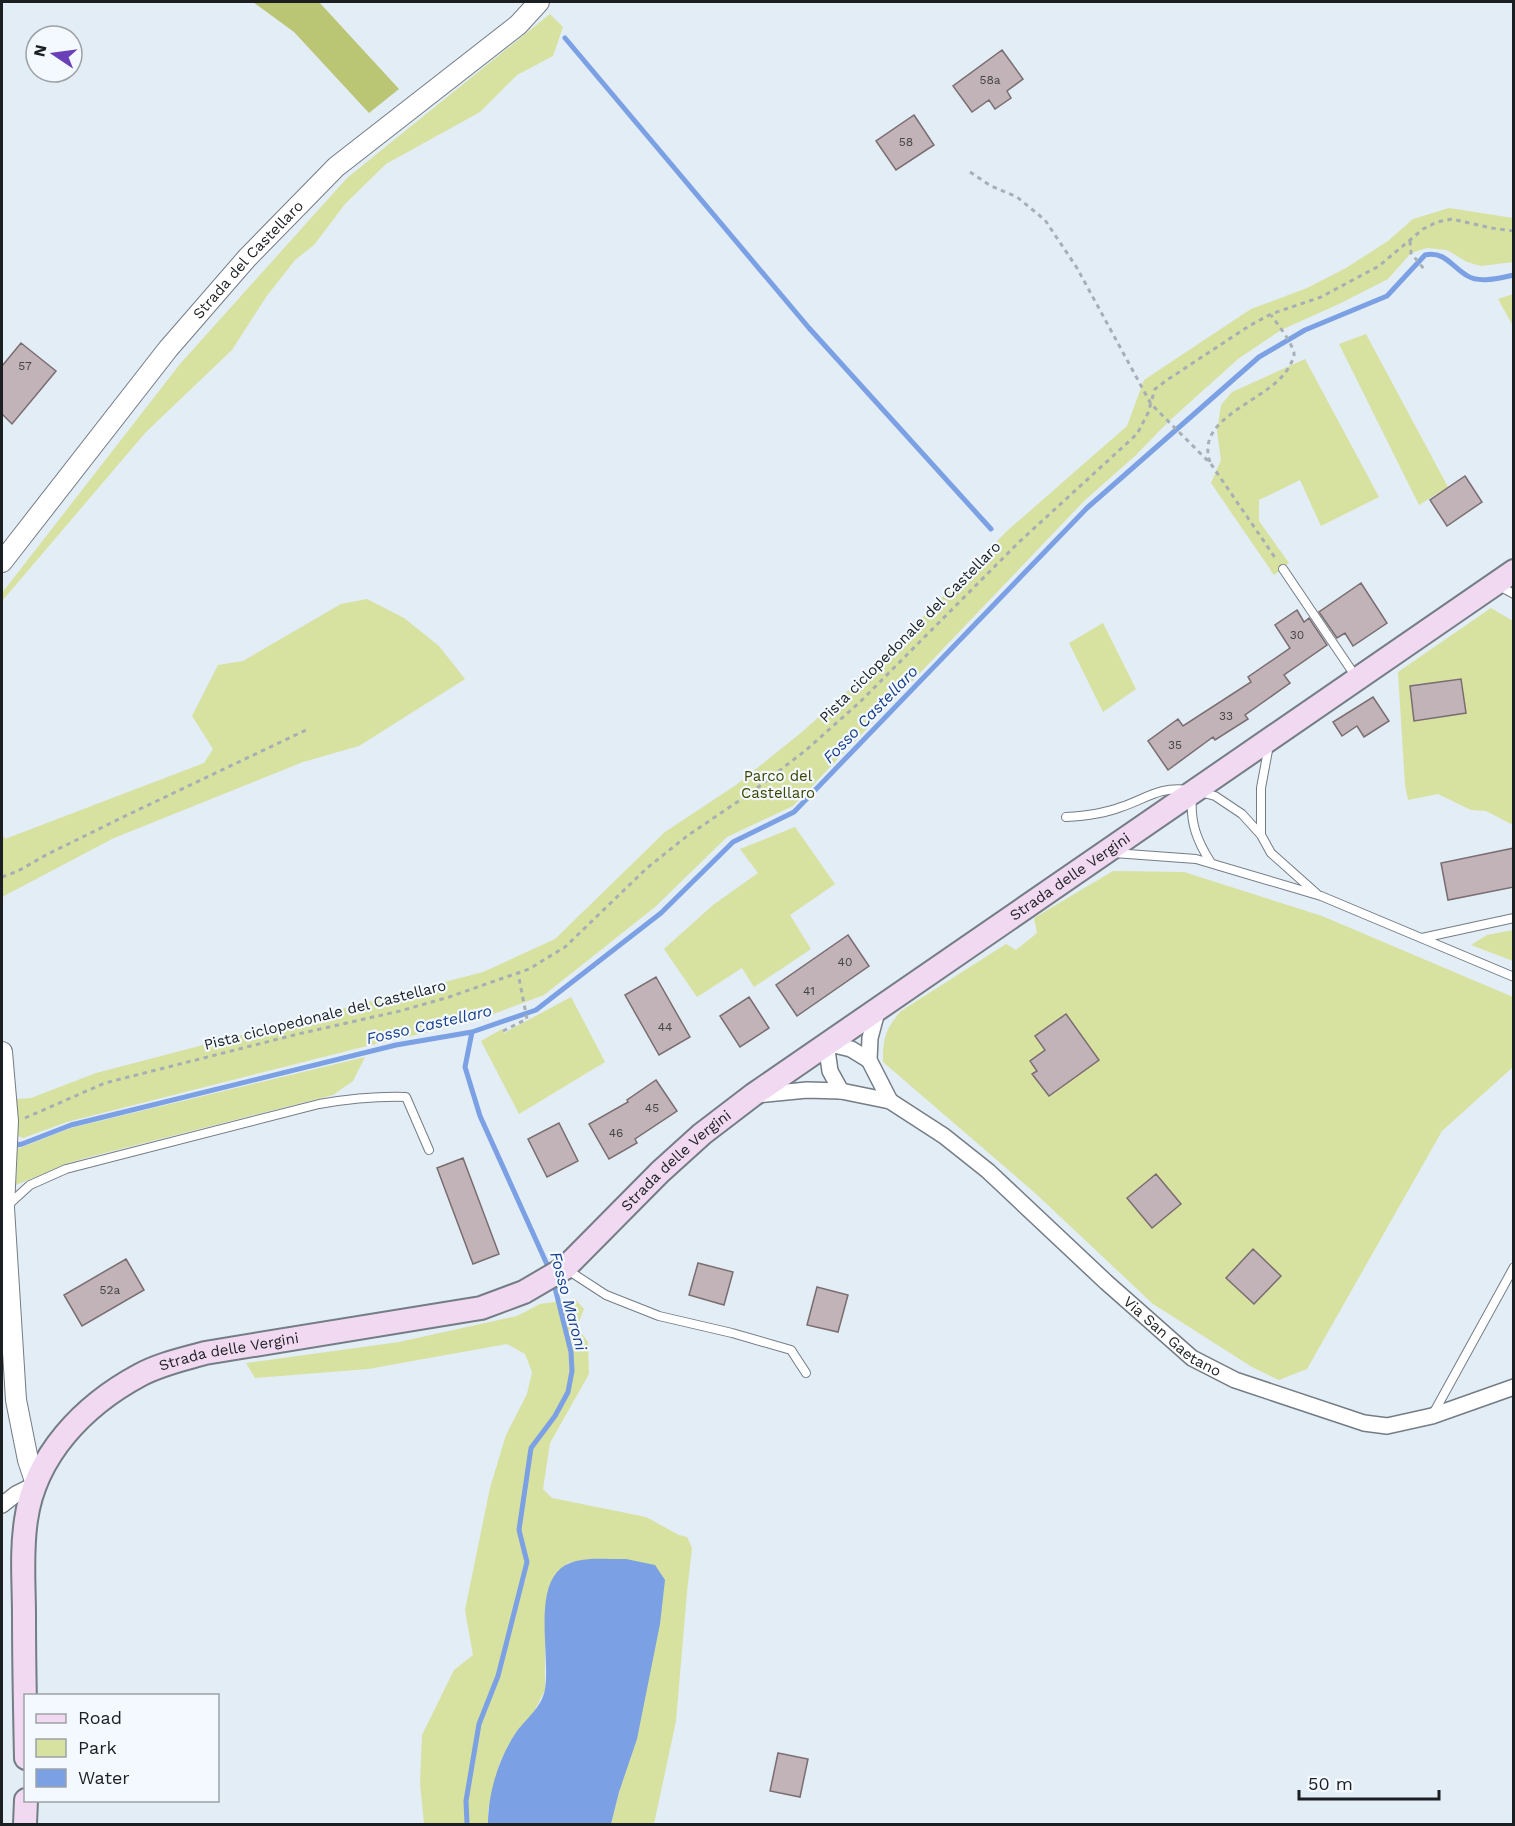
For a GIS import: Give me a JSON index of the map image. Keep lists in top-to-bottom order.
{
  "streets": {
    "main road": ["Strada delle Vergini"],
    "street": ["Strada del Castellaro", "Via San Gaetano"],
    "path": ["Pista ciclopedonale del Castellaro"]
  },
  "crossings": [
    ["Strada delle Vergini", "Via San Gaetano"]
  ],
  "water": ["Fosso Castellaro", "Fosso Maroni"],
  "parks": ["Parco del Castellaro"],
  "house_numbers": [
    "58a",
    "58",
    "57",
    "30",
    "33",
    "35",
    "40",
    "41",
    "44",
    "45",
    "46",
    "52a"
  ],
  "legend": ["Road", "Park", "Water"],
  "scale_bar": "50 m",
  "north": "left"
}
